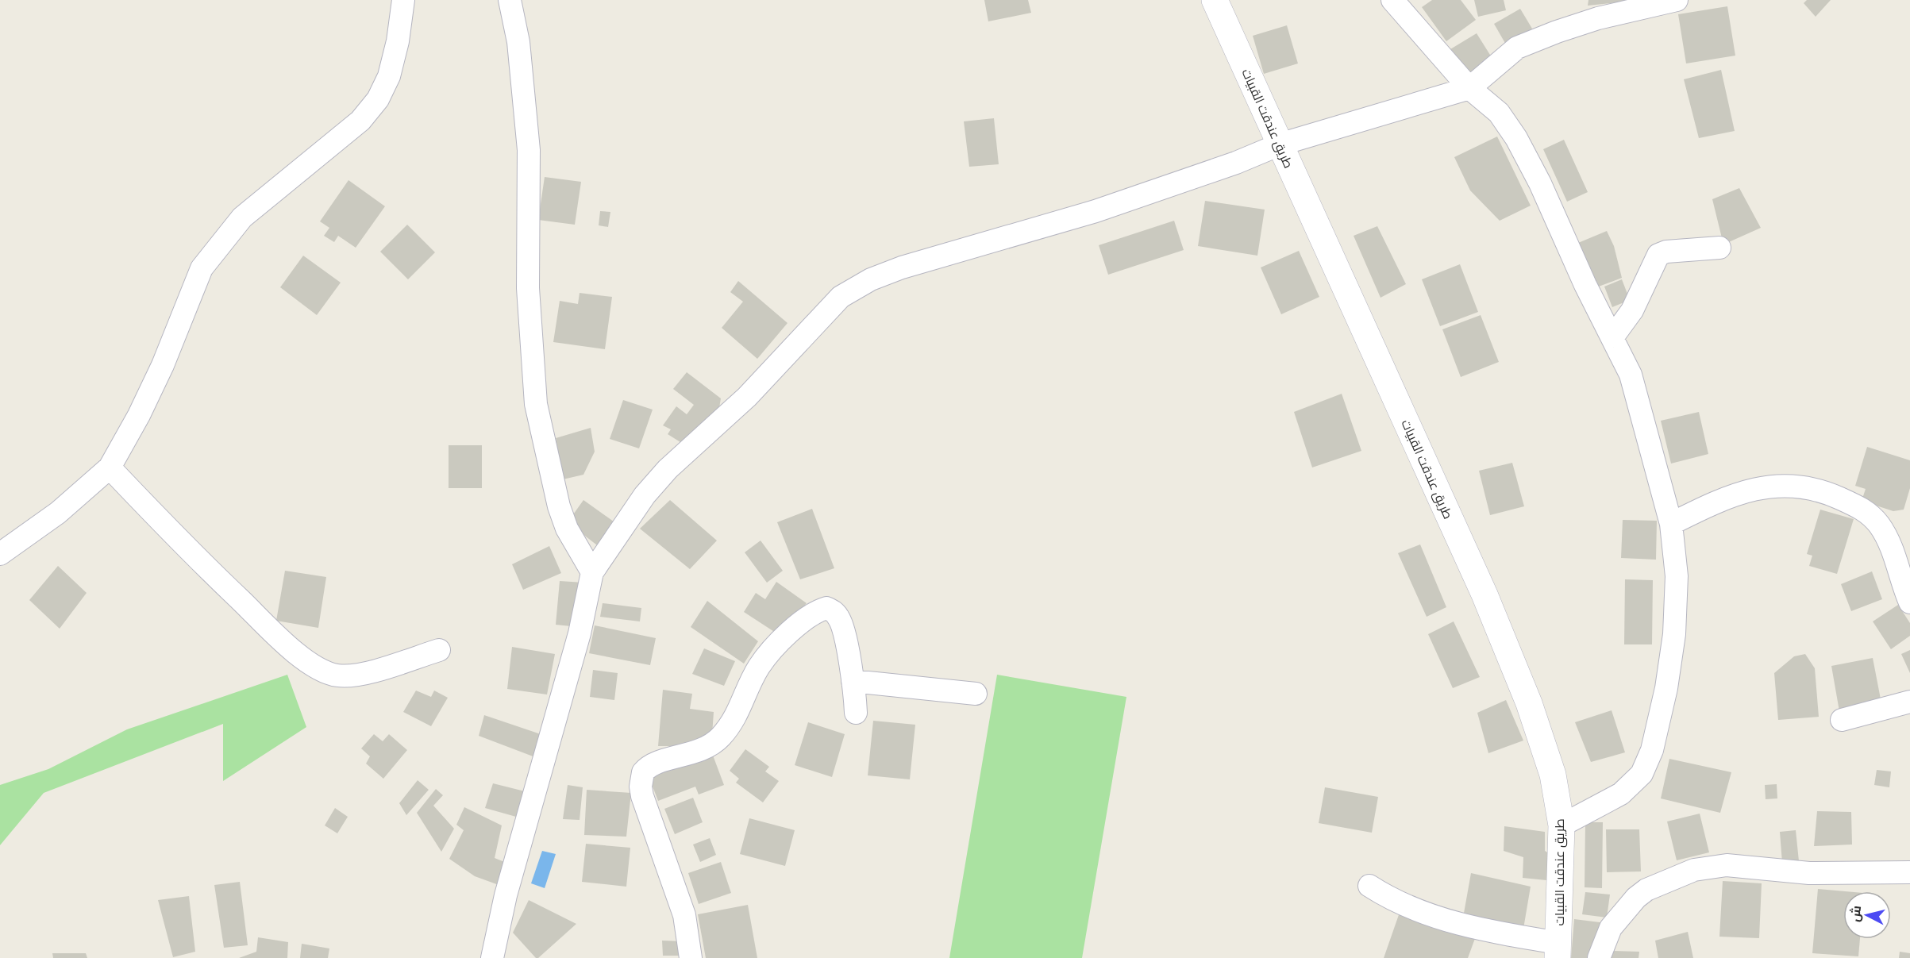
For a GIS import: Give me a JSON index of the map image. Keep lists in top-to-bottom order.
{
  "streets": {
    "main road": ["طريق عندقت القبيات"]
  },
  "north": "left"
}
